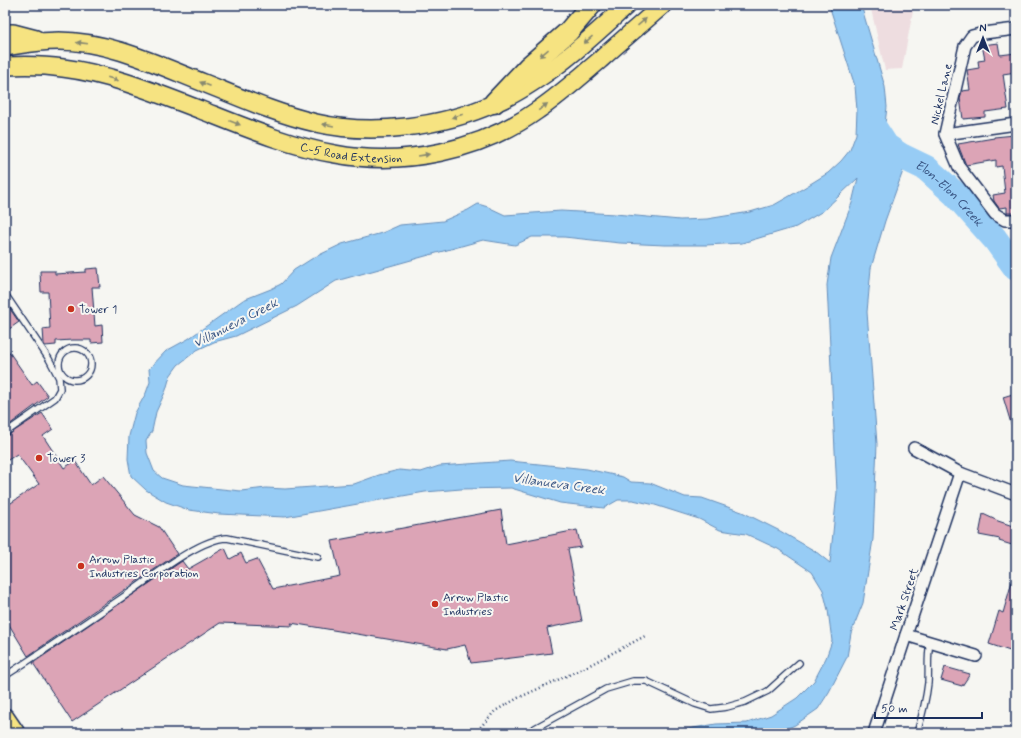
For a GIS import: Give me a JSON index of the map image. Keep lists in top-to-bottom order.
{
  "streets": {
    "main road": ["C-5 Road Extension"],
    "street": ["Nickel Lane", "Mark Street"]
  },
  "water": ["Elon-Elon Creek", "Villanueva Creek"],
  "places": [
    "Tower 1",
    "Tower 3",
    "Arrow Plastic Industries Corporation",
    "Arrow Plastic Industries"
  ],
  "scale_bar": "50 m",
  "north": "top"
}
